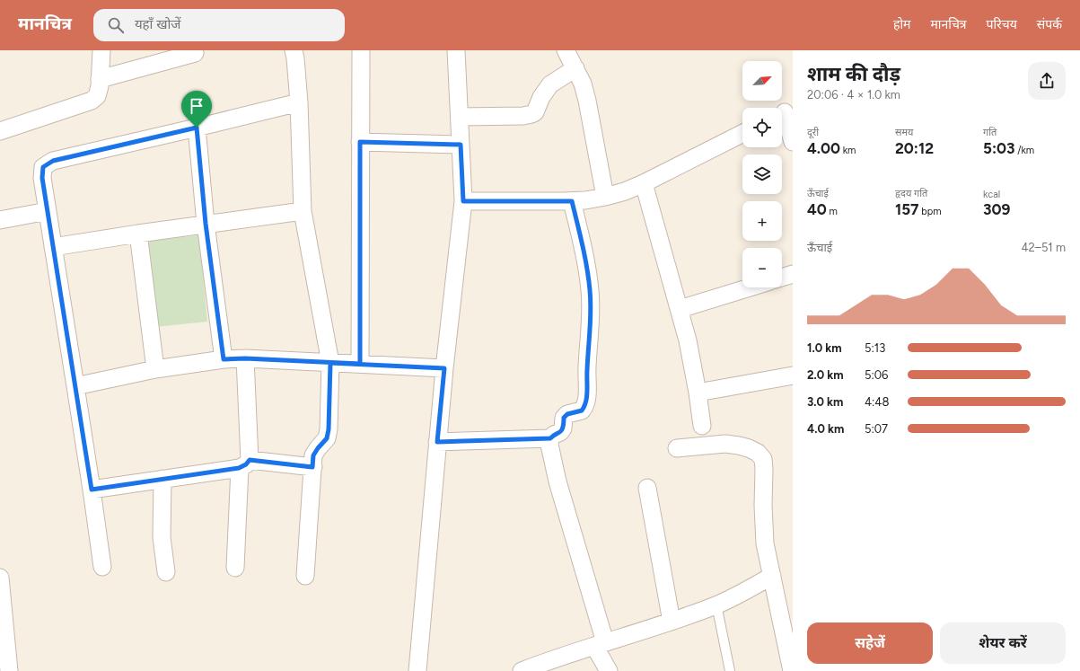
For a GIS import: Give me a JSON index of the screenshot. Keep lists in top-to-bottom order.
{
  "north": "top right",
  "page": {
    "header": "मानचित्र",
    "search": "यहाँ खोजें",
    "nav": [
      "होम",
      "मानचित्र",
      "परिचय",
      "संपर्क"
    ],
    "heading": ["शाम की दौड़", "20:06 · 4 × 1.0 km"],
    "map_buttons": ["+", "−"],
    "stats": [
      ["दूरी", "4.00 km"],
      ["समय", "20:12"],
      ["गति", "5:03 /km"],
      ["ऊँचाई", "40 m"],
      ["हृदय गति", "157 bpm"],
      ["kcal", "309"]
    ],
    "chart": ["ऊँचाई", "42–51 m"],
    "list": [
      {
        "name": "1.0 km",
        "note": "5:13"
      },
      {
        "name": "2.0 km",
        "note": "5:06"
      },
      {
        "name": "3.0 km",
        "note": "4:48"
      },
      {
        "name": "4.0 km",
        "note": "5:07"
      }
    ],
    "buttons": ["सहेजें", "शेयर करें"]
  }
}
